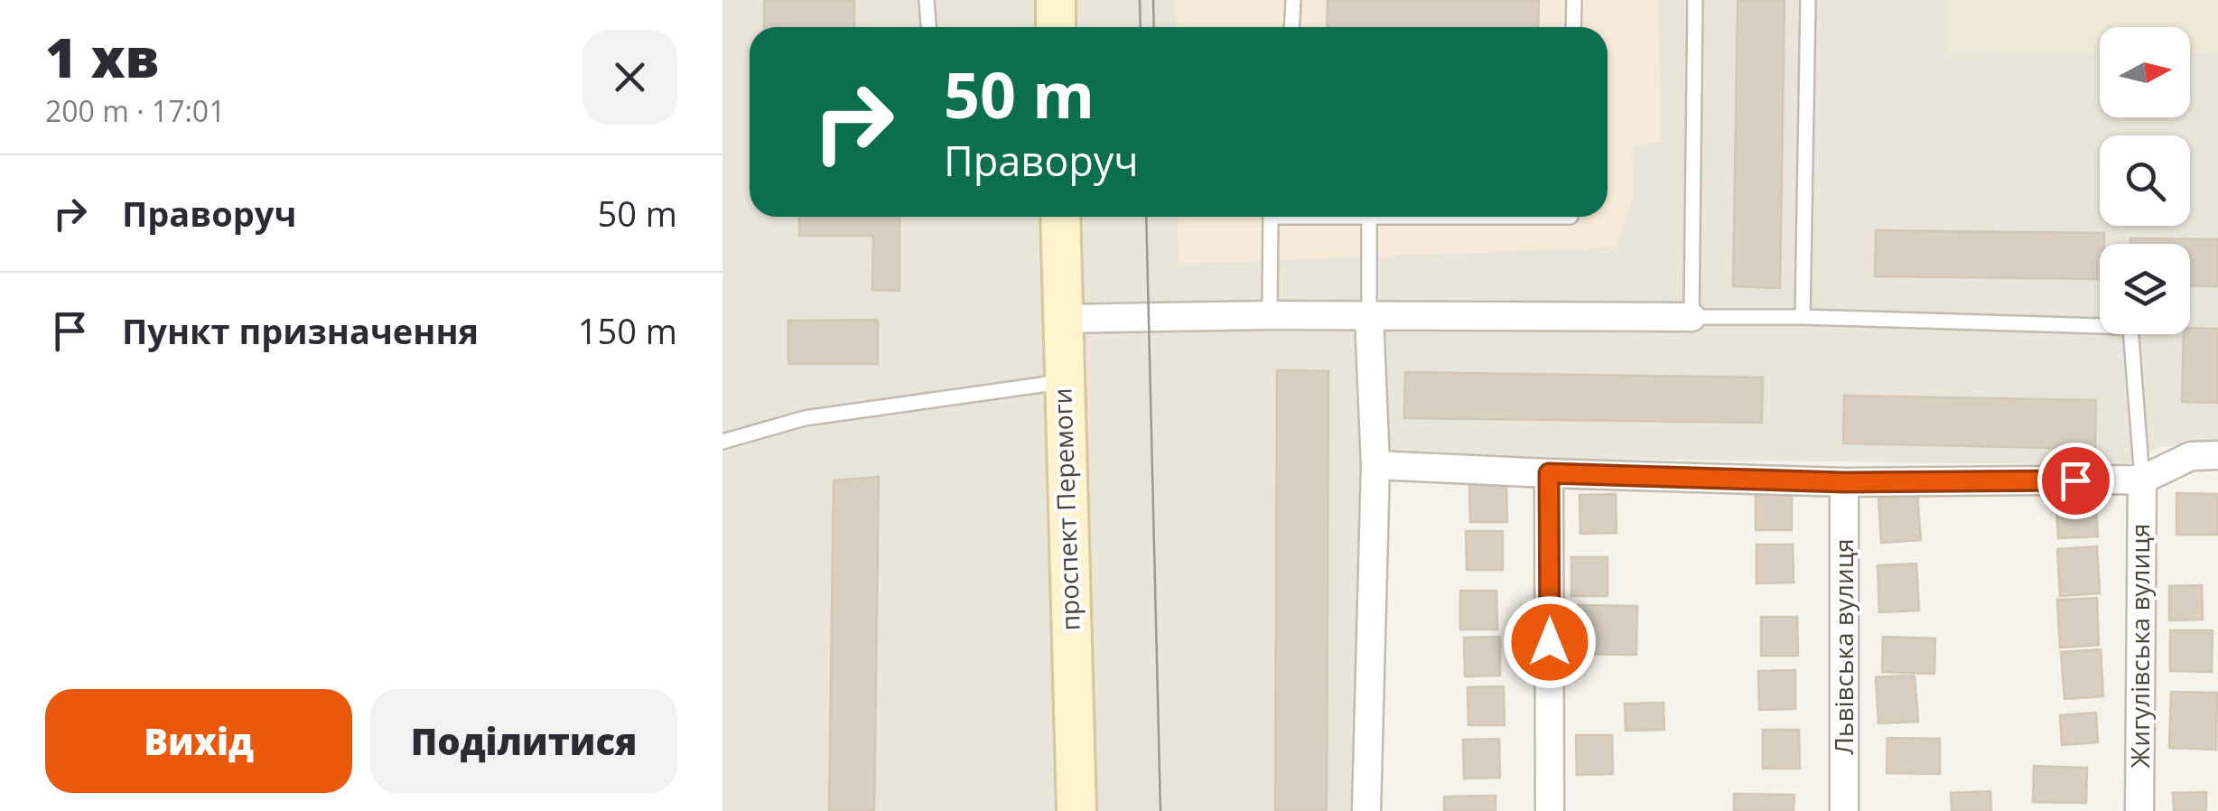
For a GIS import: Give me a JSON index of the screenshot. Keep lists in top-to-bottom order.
{
  "streets": {
    "main road": ["проспект Перемоги"],
    "street": ["Жигулівська вулиця", "Львівська вулиця"]
  },
  "north": "right",
  "page": {
    "heading": ["1 хв", "200 m · 17:01"],
    "turn": ["50 m", "Праворуч"],
    "list": [
      {
        "name": "Праворуч",
        "value": "50 m"
      },
      {
        "name": "Пункт призначення",
        "value": "150 m"
      }
    ],
    "buttons": ["Вихід", "Поділитися"]
  }
}
